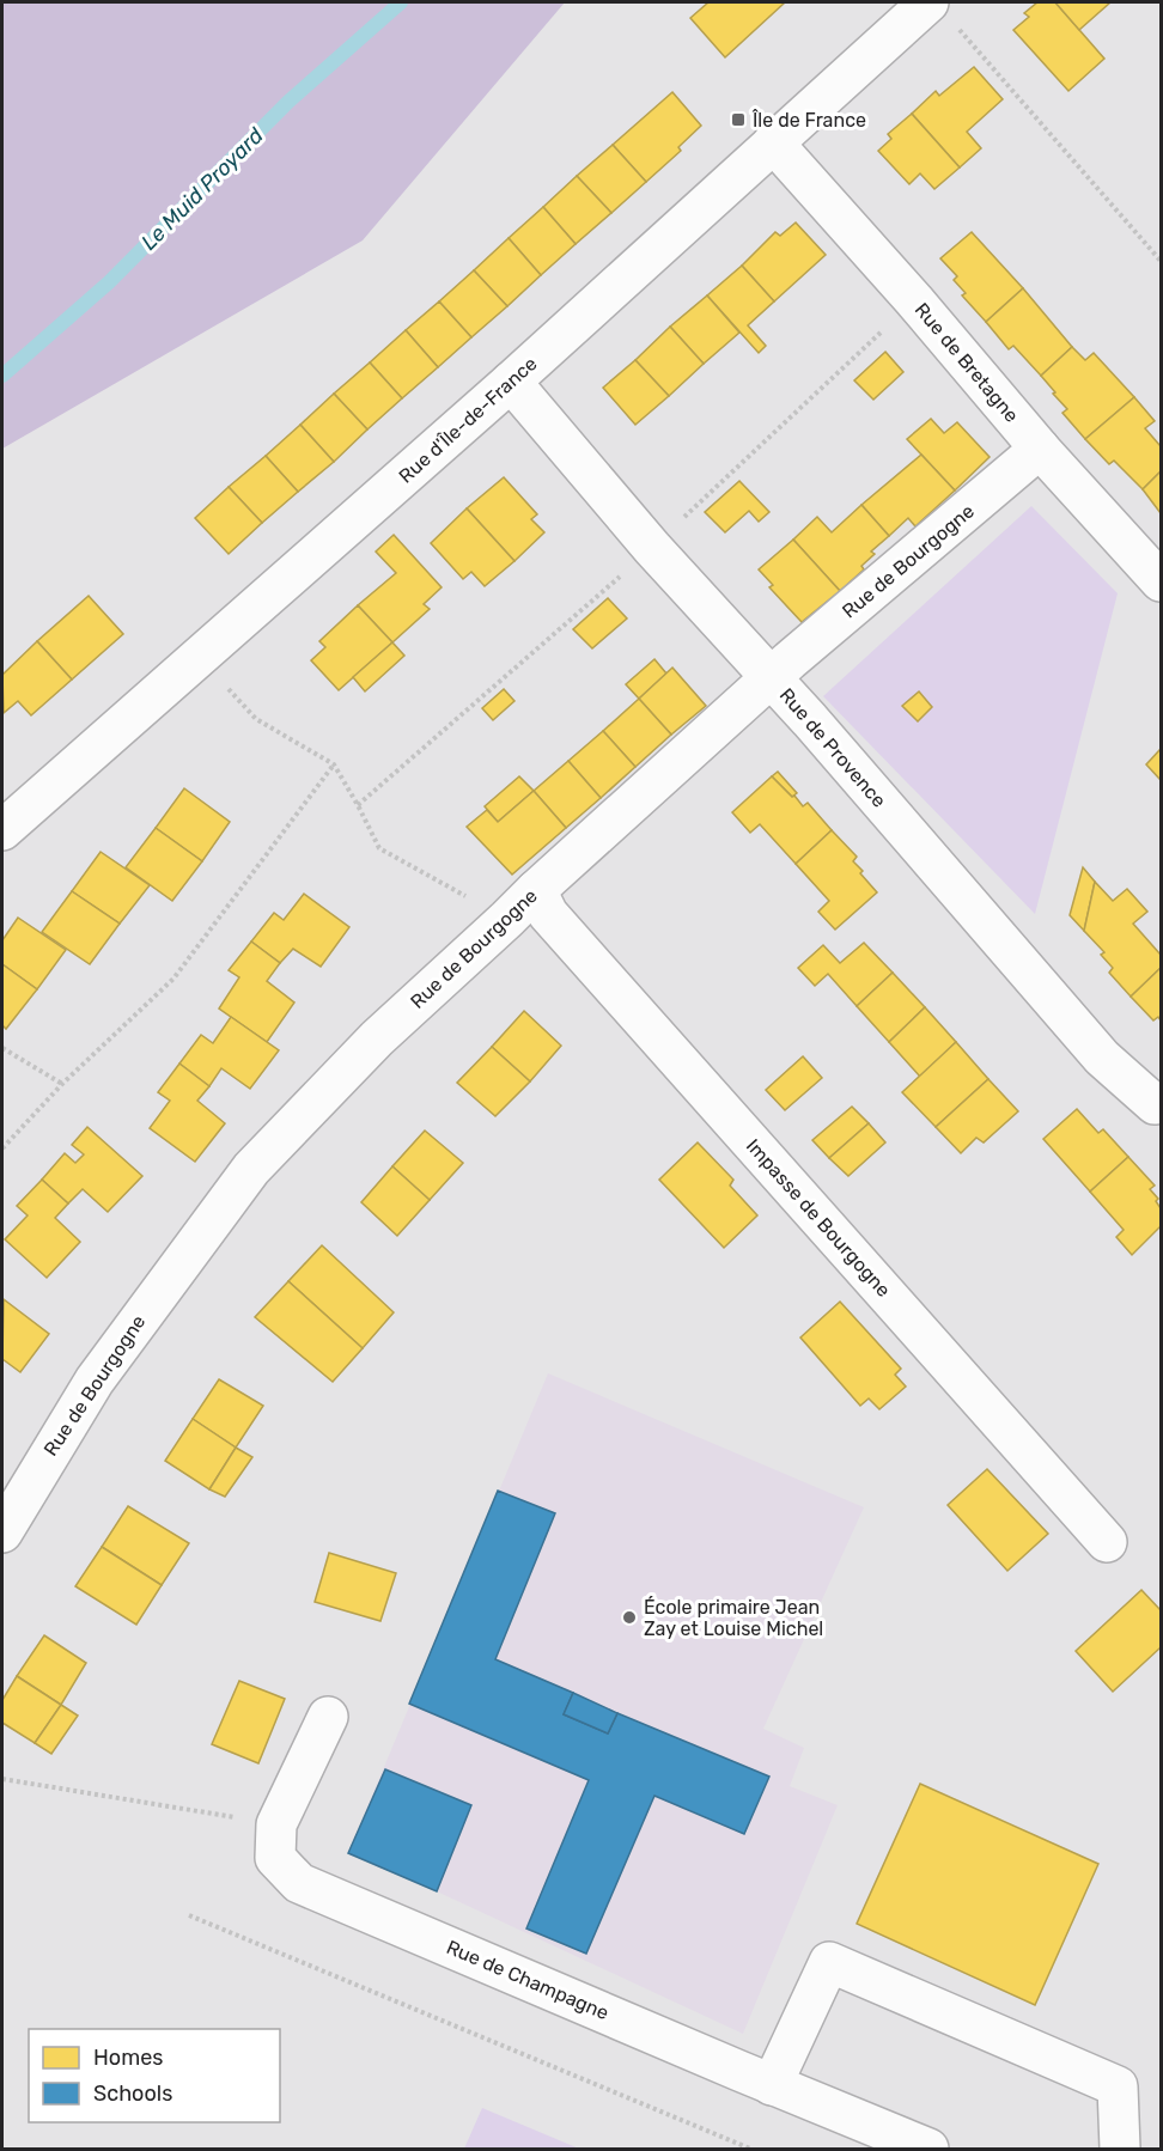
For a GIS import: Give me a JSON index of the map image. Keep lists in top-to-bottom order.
{
  "streets": {
    "street": [
      "Rue de Bretagne",
      "Rue d'Île-de-France",
      "Rue de Bourgogne",
      "Rue de Provence",
      "Impasse de Bourgogne",
      "Rue de Champagne"
    ]
  },
  "crossings": [
    ["Rue de Bretagne", "Rue d'Île-de-France"],
    ["Rue de Bretagne", "Rue de Bourgogne"],
    ["Rue d'Île-de-France", "Rue de Provence"],
    ["Rue de Bourgogne", "Rue de Provence"],
    ["Rue de Bourgogne", "Impasse de Bourgogne"]
  ],
  "water": ["Le Muid Proyard"],
  "places": {
    "transit": ["Île de France"],
    "other": ["École primaire Jean Zay et Louise Michel"]
  },
  "legend": ["Homes", "Schools"]
}
